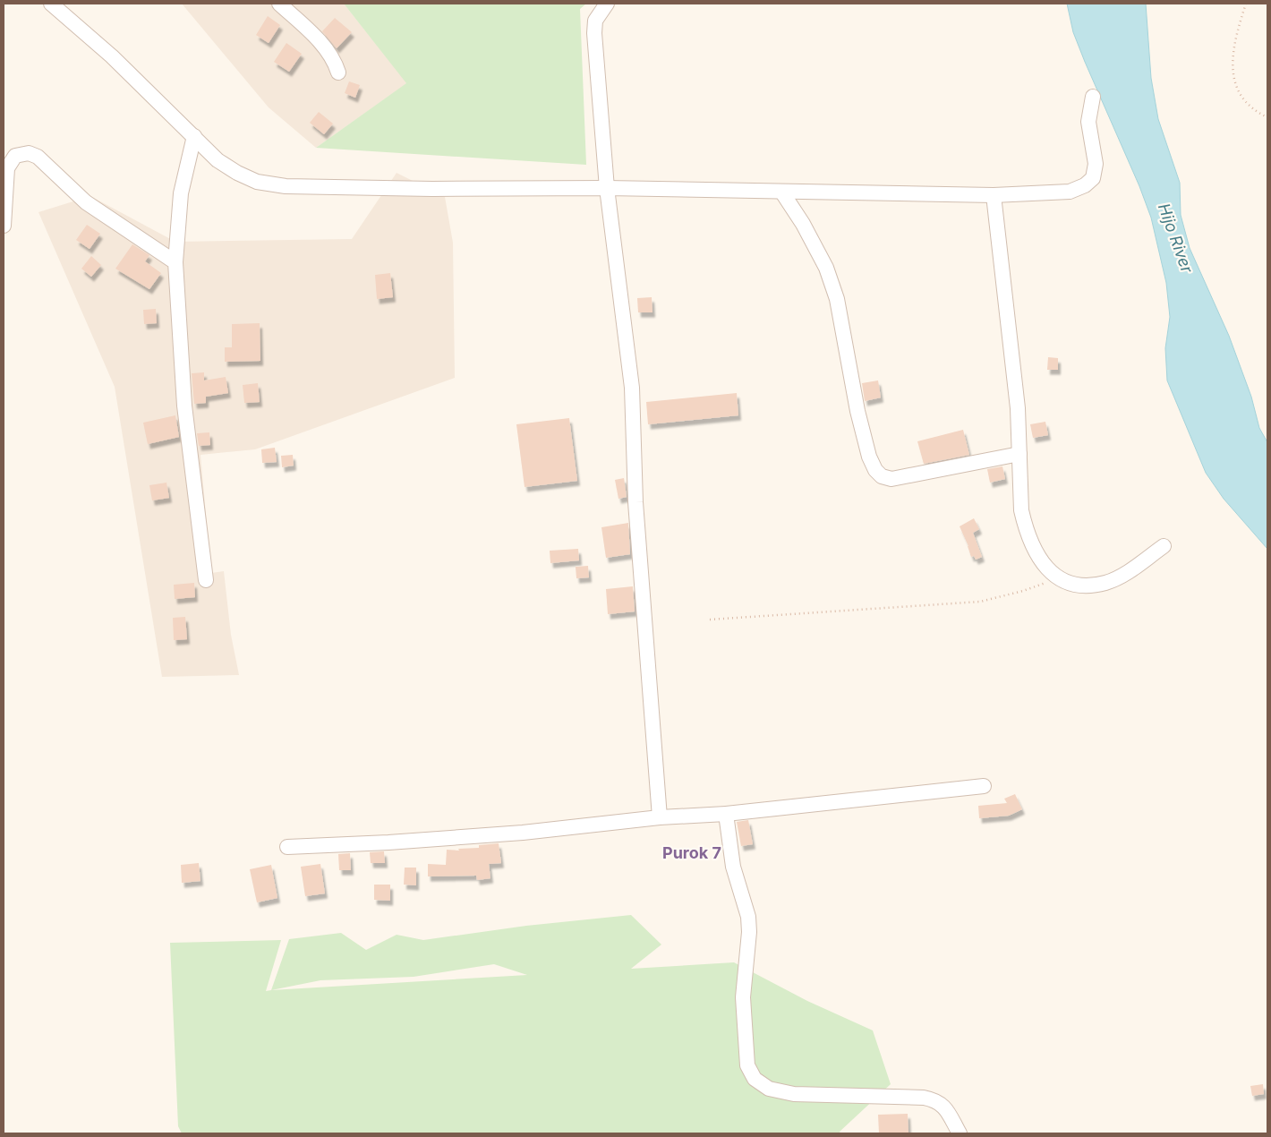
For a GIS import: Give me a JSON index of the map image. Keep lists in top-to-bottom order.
{
  "districts": ["Purok 7"],
  "water": ["Hijo River"]
}
